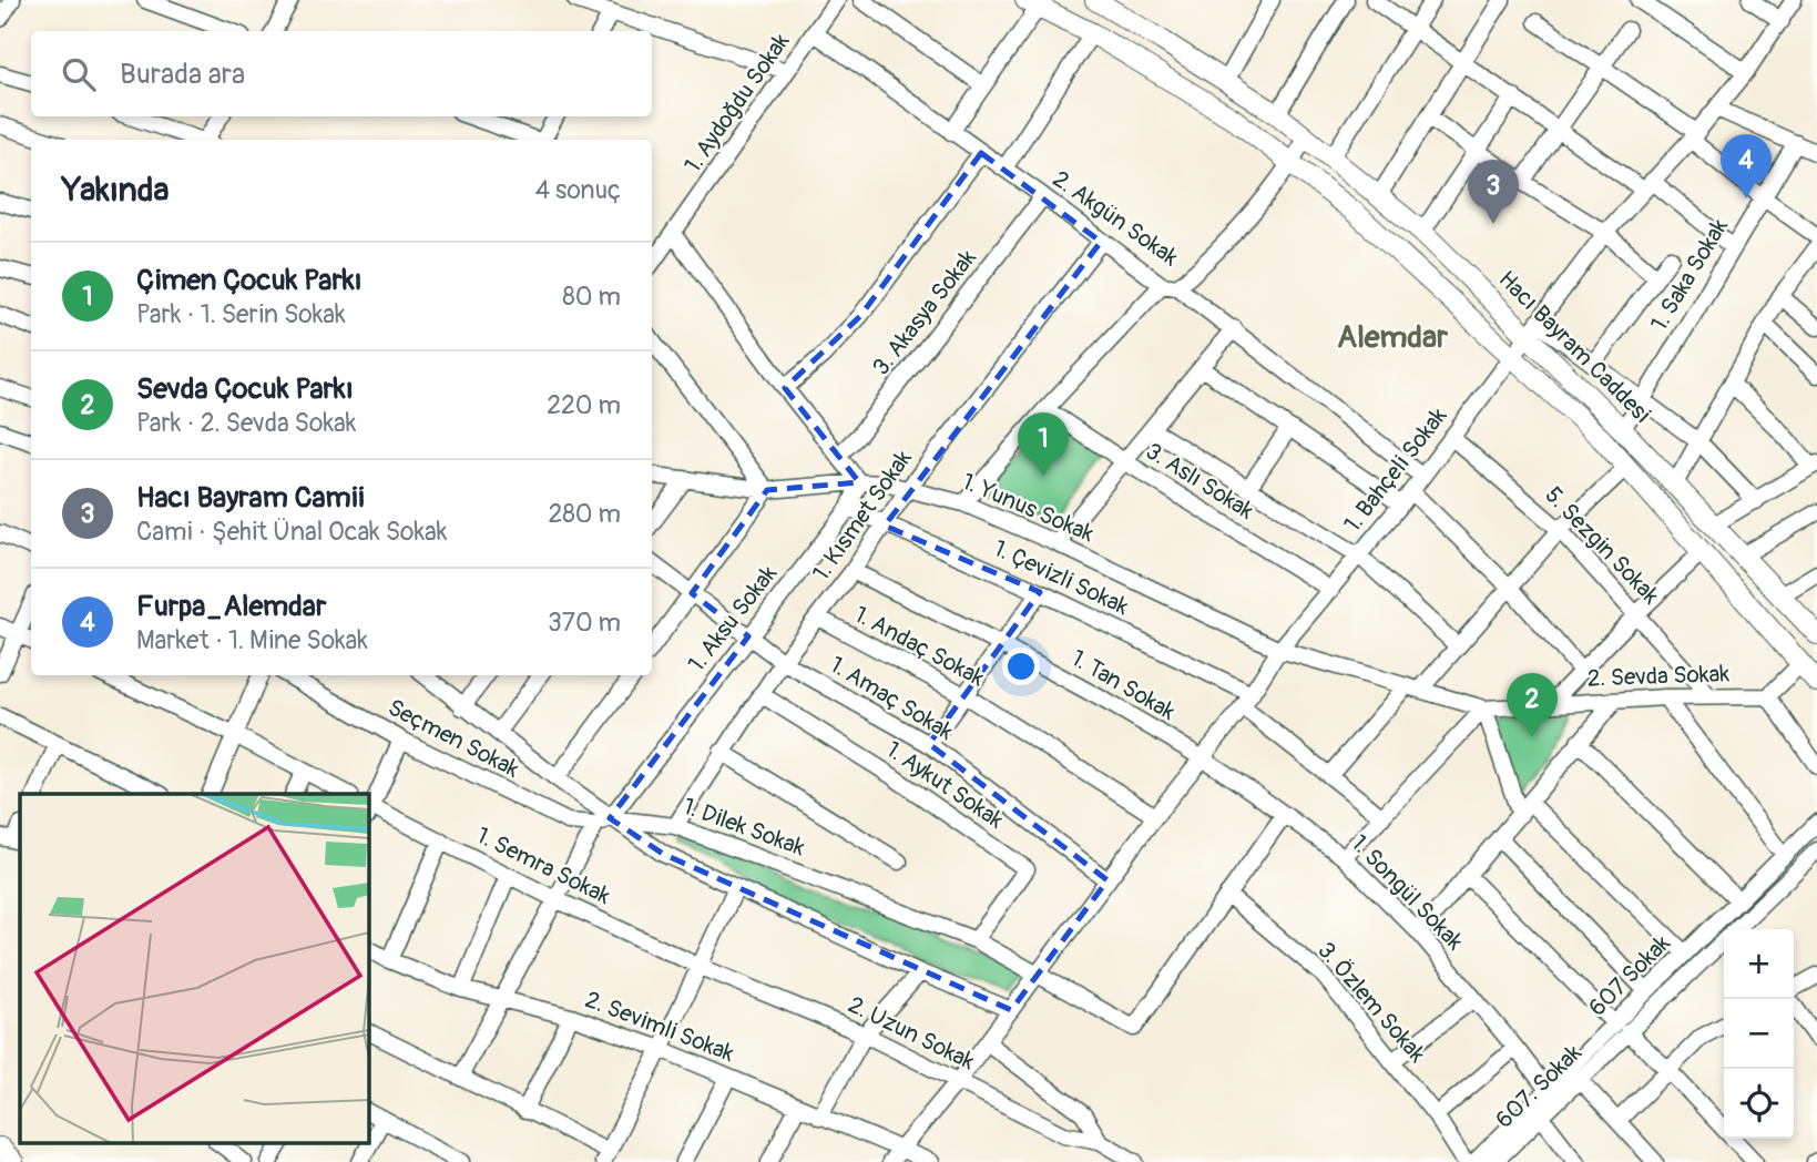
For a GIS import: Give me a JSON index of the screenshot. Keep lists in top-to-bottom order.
{
  "streets": {
    "main road": ["Hacı Bayram Caddesi"],
    "street": [
      "1. Aydoğdu Sokak",
      "2. Akgün Sokak",
      "1. Saka Sokak",
      "3. Akasya Sokak",
      "1. Bahçeli Sokak",
      "3. Aslı Sokak",
      "1. Yunus Sokak",
      "1. Kısmet Sokak",
      "5. Sezgin Sokak",
      "1. Çevizli Sokak",
      "1. Aksu Sokak",
      "1. Andaç Sokak",
      "2. Sevda Sokak",
      "1. Tan Sokak",
      "1. Amaç Sokak",
      "Seçmen Sokak",
      "1. Aykut Sokak",
      "1. Dilek Sokak",
      "1. Semra Sokak",
      "1. Songül Sokak",
      "607 Sokak",
      "3. Özlem Sokak",
      "2. Sevimli Sokak",
      "2. Uzun Sokak",
      "607. Sokak"
    ]
  },
  "crossings": [
    ["1. Aydoğdu Sokak", "2. Akgün Sokak"],
    ["2. Akgün Sokak", "3. Akasya Sokak"],
    ["2. Akgün Sokak", "1. Bahçeli Sokak"],
    ["2. Akgün Sokak", "1. Kısmet Sokak"],
    ["1. Saka Sokak", "Hacı Bayram Caddesi"],
    ["Hacı Bayram Caddesi", "1. Bahçeli Sokak"],
    ["1. Bahçeli Sokak", "3. Aslı Sokak"],
    ["1. Bahçeli Sokak", "1. Yunus Sokak"],
    ["1. Bahçeli Sokak", "5. Sezgin Sokak"],
    ["1. Bahçeli Sokak", "1. Çevizli Sokak"],
    ["1. Bahçeli Sokak", "1. Andaç Sokak"],
    ["1. Bahçeli Sokak", "2. Sevda Sokak"],
    ["1. Bahçeli Sokak", "1. Tan Sokak"],
    ["1. Bahçeli Sokak", "1. Amaç Sokak"],
    ["1. Bahçeli Sokak", "1. Dilek Sokak"],
    ["1. Bahçeli Sokak", "1. Songül Sokak"],
    ["1. Bahçeli Sokak", "2. Sevimli Sokak"],
    ["1. Bahçeli Sokak", "2. Uzun Sokak"],
    ["1. Yunus Sokak", "1. Kısmet Sokak"],
    ["1. Yunus Sokak", "1. Aksu Sokak"],
    ["1. Yunus Sokak", "2. Sevda Sokak"],
    ["1. Kısmet Sokak", "1. Çevizli Sokak"],
    ["1. Kısmet Sokak", "1. Andaç Sokak"],
    ["1. Kısmet Sokak", "1. Tan Sokak"],
    ["1. Kısmet Sokak", "1. Amaç Sokak"],
    ["1. Kısmet Sokak", "1. Aykut Sokak"],
    ["1. Kısmet Sokak", "1. Dilek Sokak"],
    ["5. Sezgin Sokak", "2. Sevda Sokak"],
    ["1. Çevizli Sokak", "1. Aksu Sokak"],
    ["1. Aksu Sokak", "1. Amaç Sokak"],
    ["1. Aksu Sokak", "Seçmen Sokak"],
    ["1. Aksu Sokak", "1. Dilek Sokak"],
    ["1. Aksu Sokak", "1. Semra Sokak"],
    ["1. Aksu Sokak", "2. Sevimli Sokak"],
    ["1. Tan Sokak", "1. Songül Sokak"],
    ["Seçmen Sokak", "1. Dilek Sokak"],
    ["1. Aykut Sokak", "1. Dilek Sokak"],
    ["1. Dilek Sokak", "3. Özlem Sokak"],
    ["1. Semra Sokak", "2. Uzun Sokak"],
    ["1. Songül Sokak", "607 Sokak"],
    ["607 Sokak", "3. Özlem Sokak"],
    ["607 Sokak", "607. Sokak"]
  ],
  "districts": ["Alemdar"],
  "page": {
    "search": "Burada ara",
    "pins": [
      "4",
      "3",
      "1",
      "2"
    ],
    "heading": ["Yakında", "4 sonuç"],
    "list": [
      {
        "mark": "1",
        "name": "Çimen Çocuk Parkı",
        "note": "Park · 1. Serin Sokak",
        "value": "80 m"
      },
      {
        "mark": "2",
        "name": "Sevda Çocuk Parkı",
        "note": "Park · 2. Sevda Sokak",
        "value": "220 m"
      },
      {
        "mark": "3",
        "name": "Hacı Bayram Camii",
        "note": "Cami · Şehit Ünal Ocak Sokak",
        "value": "280 m"
      },
      {
        "mark": "4",
        "name": "Furpa_Alemdar",
        "note": "Market · 1. Mine Sokak",
        "value": "370 m"
      }
    ],
    "map_buttons": ["+", "−"]
  }
}
